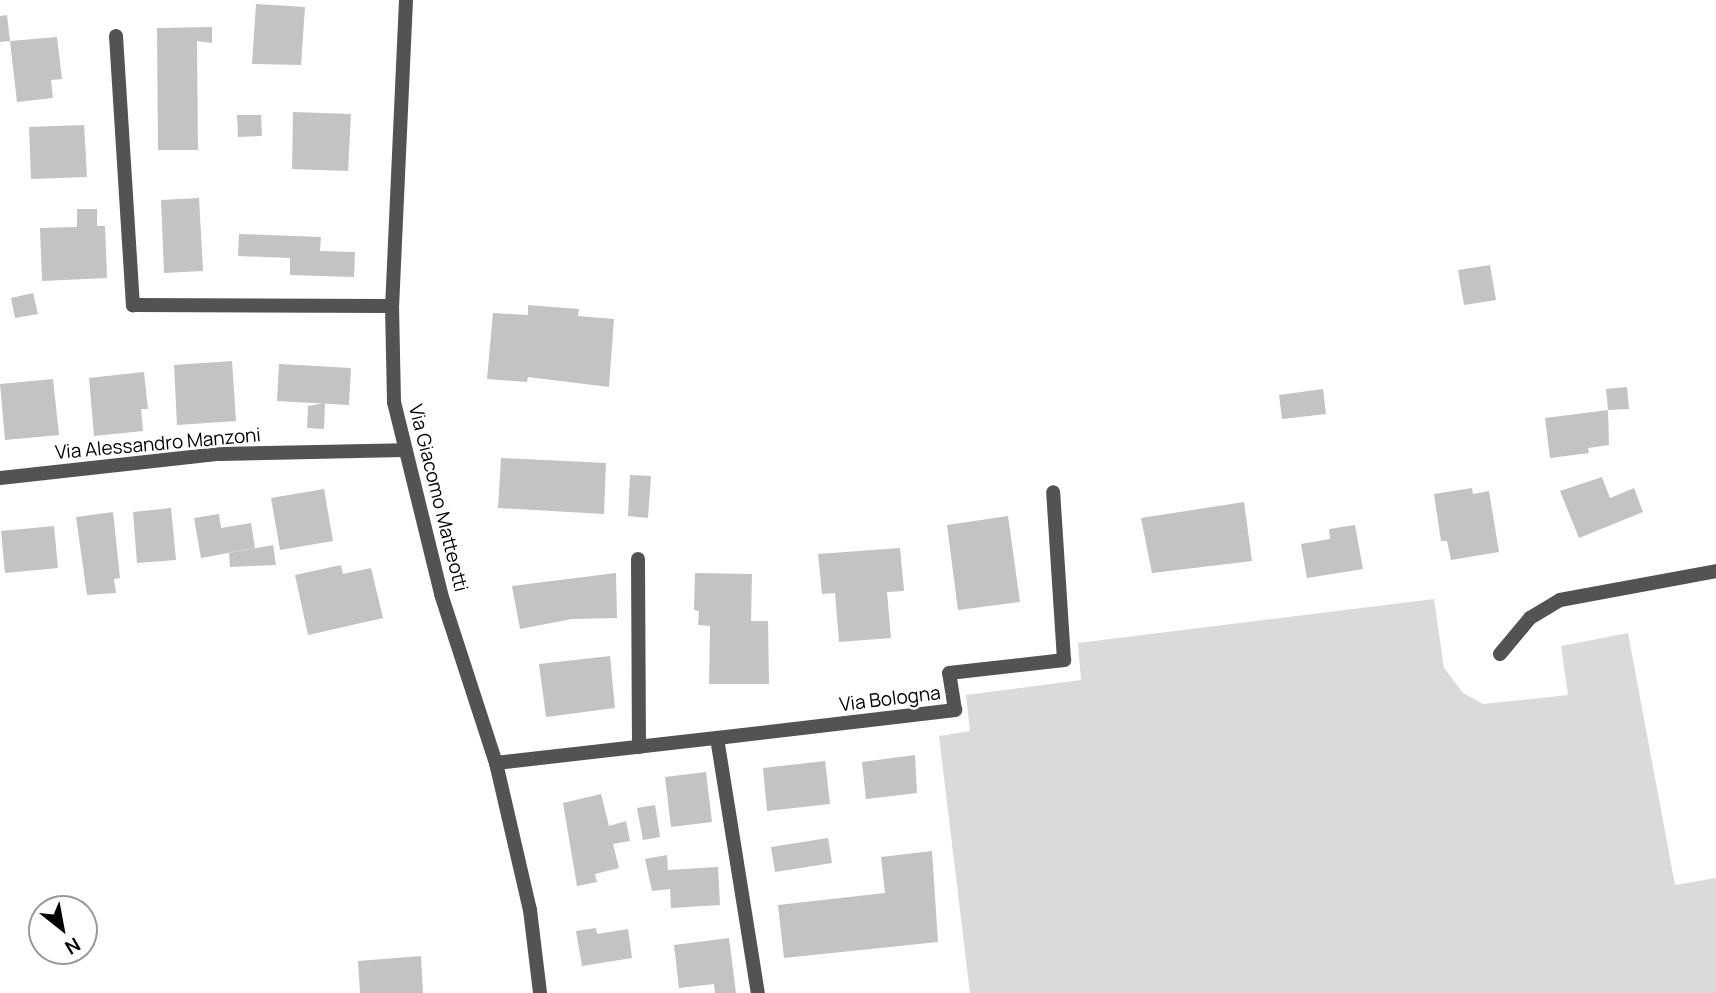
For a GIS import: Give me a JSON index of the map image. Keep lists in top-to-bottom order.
{
  "streets": {
    "street": ["Via Alessandro Manzoni", "Via Giacomo Matteotti", "Via Bologna"]
  },
  "crossings": [
    ["Via Alessandro Manzoni", "Via Giacomo Matteotti"],
    ["Via Giacomo Matteotti", "Via Bologna"]
  ],
  "north": "bottom right"
}
